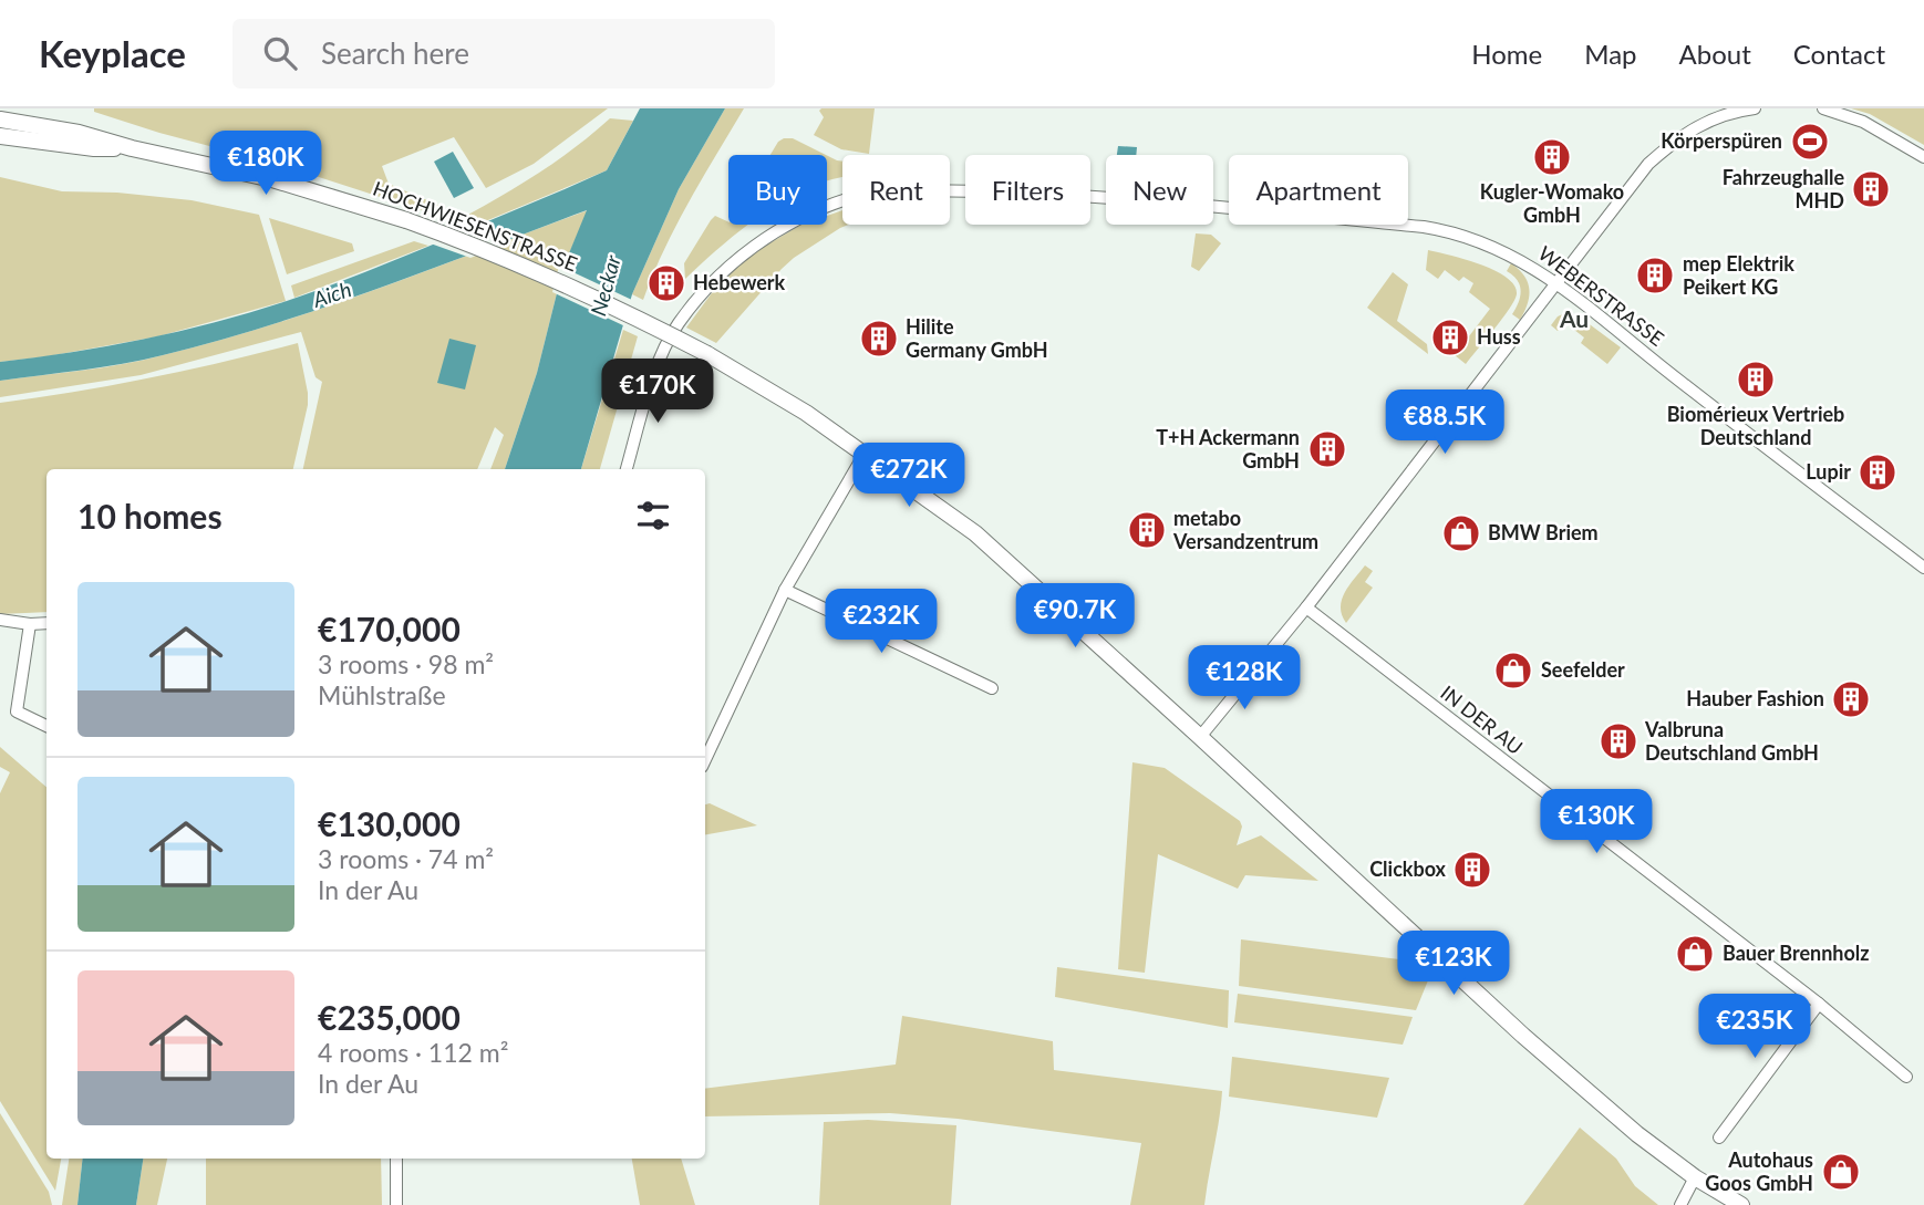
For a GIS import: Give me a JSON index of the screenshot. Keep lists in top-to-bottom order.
{
  "streets": {
    "street": ["HOCHWIESENSTRASSE", "WEBERSTRASSE", "IN DER AU"]
  },
  "districts": ["Au"],
  "water": ["Neckar", "Aich"],
  "places": {
    "sports": ["Körperspüren"],
    "building": [
      "Kugler-Womako GmbH",
      "Fahrzeughalle MHD",
      "mep Elektrik Peikert KG",
      "Hebewerk",
      "Huss",
      "Hilite Germany GmbH",
      "Biomérieux Vertrieb Deutschland",
      "T+H Ackermann GmbH",
      "Lupir",
      "metabo Versandzentrum",
      "Hauber Fashion",
      "Valbruna Deutschland GmbH",
      "Clickbox"
    ],
    "shop": [
      "BMW Briem",
      "Seefelder",
      "Bauer Brennholz",
      "Autohaus Goos GmbH"
    ]
  },
  "page": {
    "header": "Keyplace",
    "search": "Search here",
    "nav": [
      "Home",
      "Map",
      "About",
      "Contact"
    ],
    "price": [
      "€180K",
      "€170K",
      "€88.5K",
      "€272K",
      "€90.7K",
      "€232K",
      "€128K",
      "€130K",
      "€123K",
      "€235K"
    ],
    "chip": [
      "Buy",
      "Rent",
      "Filters",
      "New",
      "Apartment"
    ],
    "heading": "10 homes",
    "list": [
      {
        "name": "€170,000",
        "note": "3 rooms · 98 m² · Mühlstraße"
      },
      {
        "name": "€130,000",
        "note": "3 rooms · 74 m² · In der Au"
      },
      {
        "name": "€235,000",
        "note": "4 rooms · 112 m² · In der Au"
      }
    ]
  }
}
